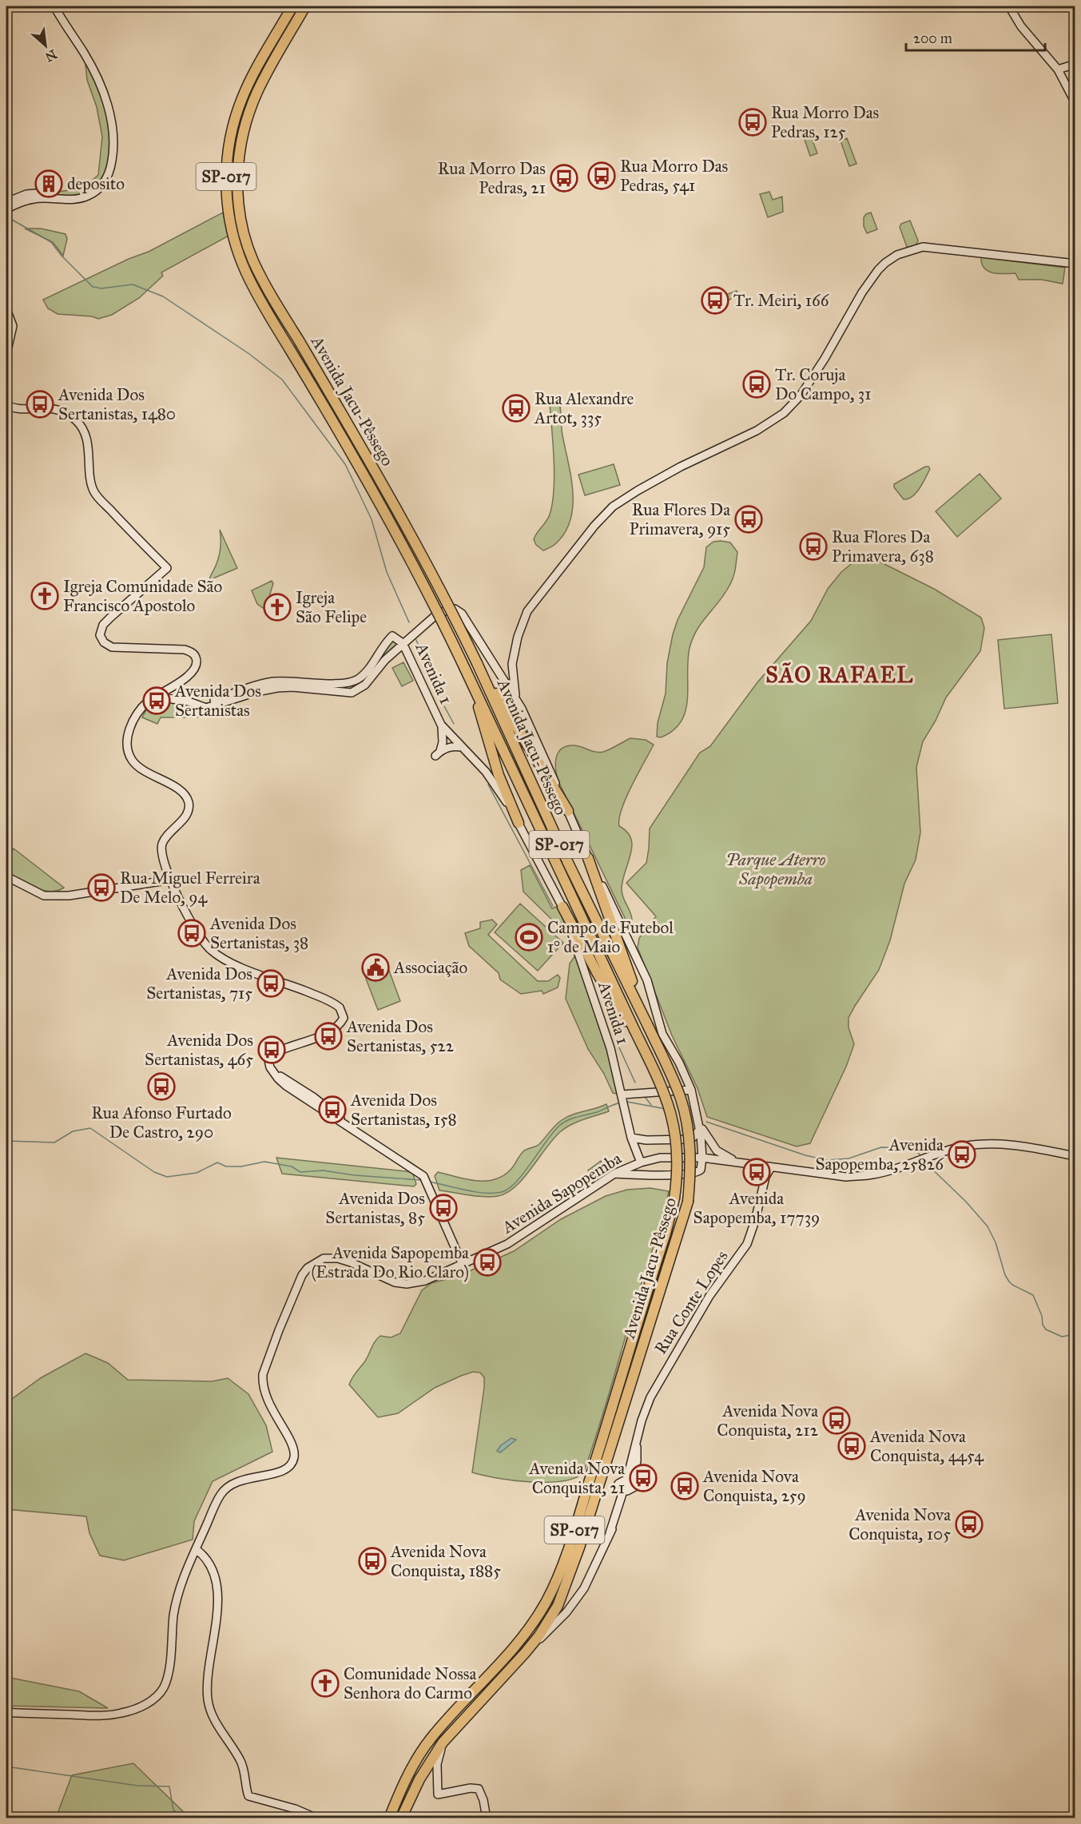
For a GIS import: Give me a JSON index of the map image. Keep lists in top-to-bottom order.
{
  "streets": {
    "highway": ["SP-017", "Avenida Jacu-Pêssego"],
    "main road": ["Avenida 1", "Avenida Sapopemba", "Rua Conte Lopes"]
  },
  "crossings": [
    ["Avenida 1", "Avenida Sapopemba"],
    ["Avenida Sapopemba", "Rua Conte Lopes"]
  ],
  "districts": ["SÃO RAFAEL"],
  "parks": ["Parque Aterro Sapopemba"],
  "places": {
    "bus stop": [
      "Rua Morro Das Pedras, 125",
      "Rua Morro Das Pedras, 541",
      "Rua Morro Das Pedras, 21",
      "Tr. Meiri, 166",
      "Tr. Coruja Do Campo, 31",
      "Avenida Dos Sertanistas, 1480",
      "Rua Alexandre Artot, 335",
      "Rua Flores Da Primavera, 915",
      "Rua Flores Da Primavera, 638",
      "Avenida Dos Sertanistas",
      "Rua Miguel Ferreira De Melo, 94",
      "Avenida Dos Sertanistas, 38",
      "Avenida Dos Sertanistas, 715",
      "Avenida Dos Sertanistas, 522",
      "Avenida Dos Sertanistas, 465",
      "Rua Afonso Furtado De Castro, 290",
      "Avenida Dos Sertanistas, 158",
      "Avenida Sapopemba, 25826",
      "Avenida Sapopemba, 17739",
      "Avenida Dos Sertanistas, 85",
      "Avenida Sapopemba (Estrada Do Rio Claro)",
      "Avenida Nova Conquista, 212",
      "Avenida Nova Conquista, 4454",
      "Avenida Nova Conquista, 21",
      "Avenida Nova Conquista, 259",
      "Avenida Nova Conquista, 105",
      "Avenida Nova Conquista, 1885"
    ],
    "building": ["deposito"],
    "church": ["Igreja Comunidade São Francisco Apostolo", "Igreja São Felipe", "Comunidade Nossa Senhora do Carmo"],
    "sports": ["Campo de Futebol 1° de Maio"],
    "public building": ["Associação"]
  },
  "scale_bar": "200 m",
  "north": "bottom right"
}
